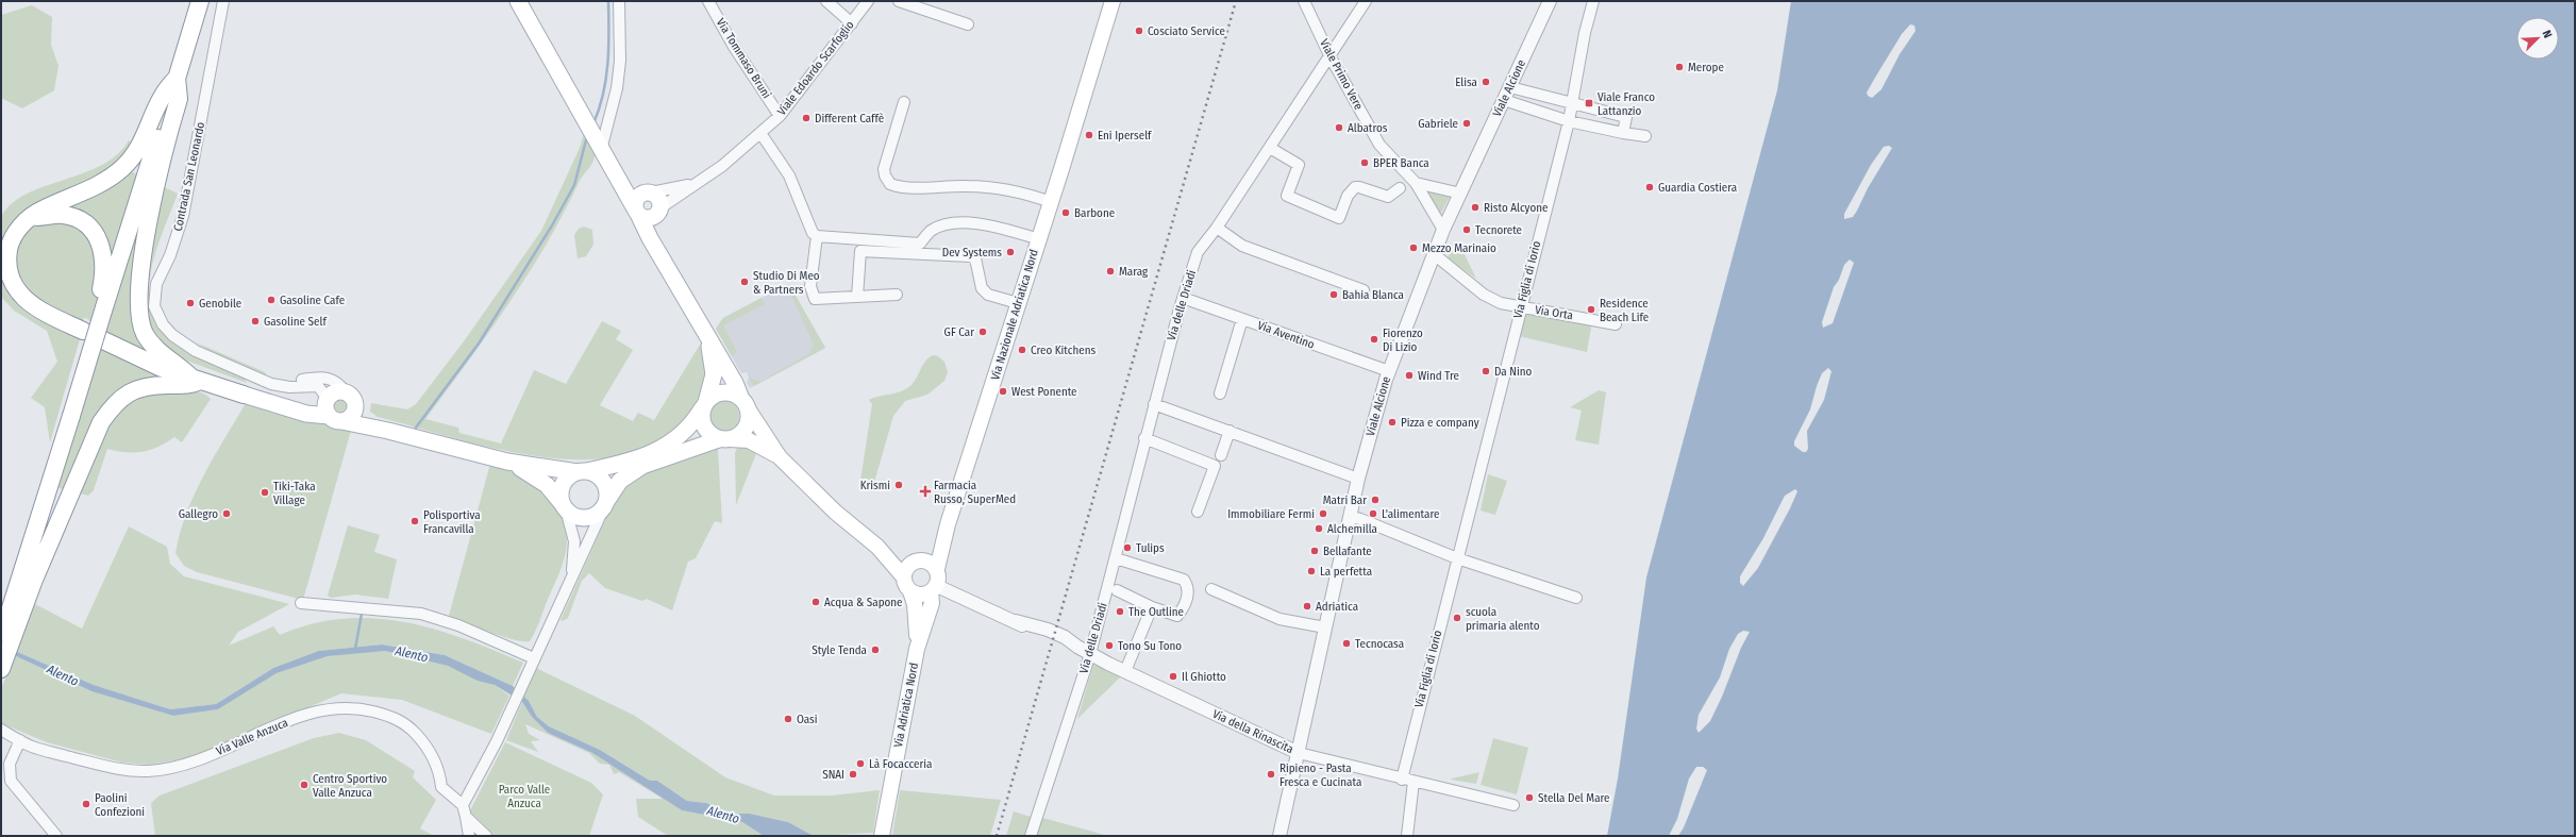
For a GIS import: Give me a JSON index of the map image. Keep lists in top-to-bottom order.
{
  "streets": {
    "main road": ["Via Nazionale Adriatica Nord", "Via Adriatica Nord"],
    "street": [
      "Via Tommaso Bruni",
      "Viale Edoardo Scarfoglio",
      "Viale Primo Vere",
      "Viale Alcione",
      "Contrada San Leonardo",
      "Via Figlia di Iorio",
      "Via delle Driadi",
      "Via Orta",
      "Via Aventino",
      "Via della Rinascita",
      "Via Valle Anzuca"
    ]
  },
  "crossings": [
    ["Via Tommaso Bruni", "Viale Edoardo Scarfoglio"],
    ["Viale Primo Vere", "Viale Alcione"],
    ["Viale Primo Vere", "Via delle Driadi"],
    ["Viale Alcione", "Via Orta"],
    ["Viale Alcione", "Via Aventino"],
    ["Viale Alcione", "Via della Rinascita"],
    ["Via Figlia di Iorio", "Via Orta"],
    ["Via Figlia di Iorio", "Via della Rinascita"],
    ["Via delle Driadi", "Via Aventino"],
    ["Via delle Driadi", "Via della Rinascita"],
    ["Via Nazionale Adriatica Nord", "Via Adriatica Nord"],
    ["Via Nazionale Adriatica Nord", "Via della Rinascita"],
    ["Via Adriatica Nord", "Via della Rinascita"]
  ],
  "water": ["Alento"],
  "parks": ["Parco Valle Anzuca"],
  "places": {
    "other": [
      "Cosciato Service",
      "Merope",
      "Elisa",
      "Different Caffè",
      "Gabriele",
      "Albatros",
      "Eni Iperself",
      "BPER Banca",
      "Guardia Costiera",
      "Risto Alcyone",
      "Barbone",
      "Tecnorete",
      "Mezzo Marinaio",
      "Dev Systems",
      "Marag",
      "Studio Di Meo & Partners",
      "Bahia Blanca",
      "Gasoline Cafe",
      "Genobile",
      "Residence Beach Life",
      "Gasoline Self",
      "GF Car",
      "Fiorenzo Di Lizio",
      "Creo Kitchens",
      "Da Nino",
      "Wind Tre",
      "West Ponente",
      "Pizza e company",
      "Krismi",
      "Tiki-Taka Village",
      "Matri Bar",
      "Gallegro",
      "Immobiliare Fermi",
      "L'alimentare",
      "Polisportiva Francavilla",
      "Alchemilla",
      "Tulips",
      "Bellafante",
      "La perfetta",
      "Acqua & Sapone",
      "Adriatica",
      "The Outline",
      "scuola primaria alento",
      "Tecnocasa",
      "Tono Su Tono",
      "Style Tenda",
      "Il Ghiotto",
      "Oasi",
      "Là Focacceria",
      "SNAI",
      "Ripieno - Pasta Fresca e Cucinata",
      "Centro Sportivo Valle Anzuca",
      "Stella Del Mare",
      "Paolini Confezioni"
    ],
    "transit": ["Viale Franco Lattanzio"],
    "health": ["Farmacia Russo, SuperMed"]
  },
  "north": "top right"
}
